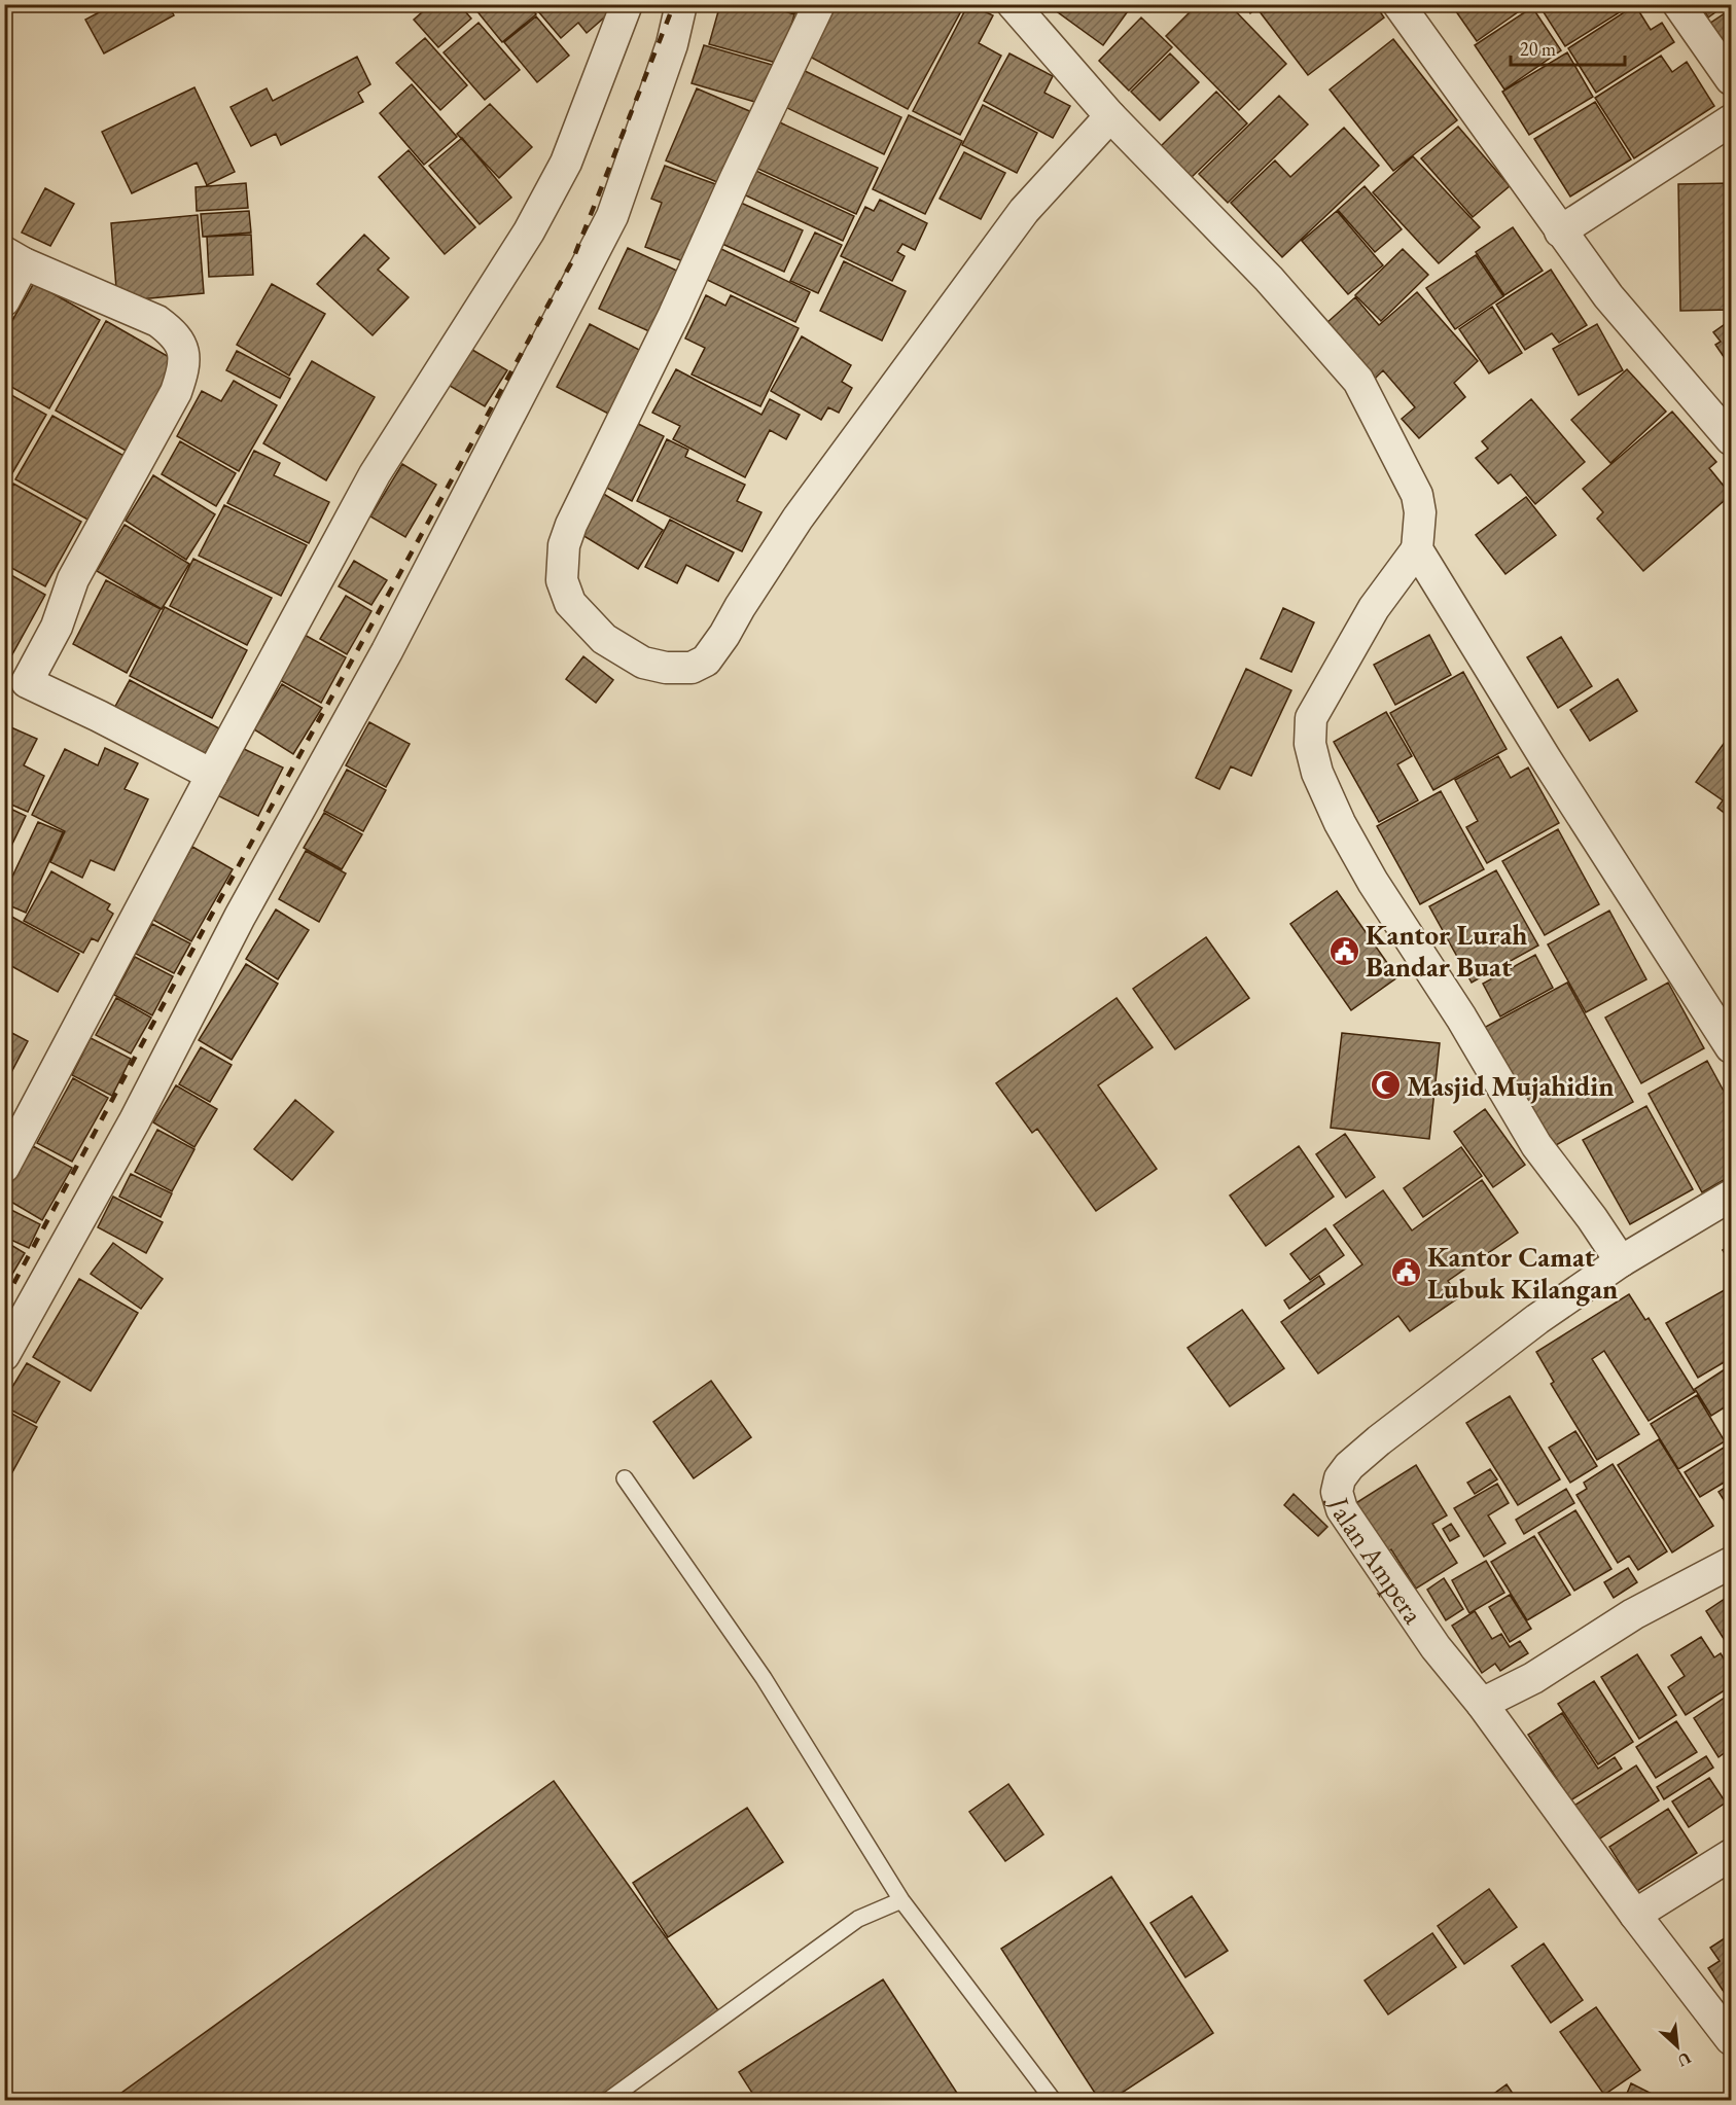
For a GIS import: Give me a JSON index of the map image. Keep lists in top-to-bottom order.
{
  "streets": {
    "street": ["Jalan Ampera"]
  },
  "places": {
    "public building": ["Kantor Lurah Bandar Buat", "Kantor Camat Lubuk Kilangan"],
    "mosque": ["Masjid Mujahidin"]
  },
  "scale_bar": "20 m",
  "north": "bottom right"
}
